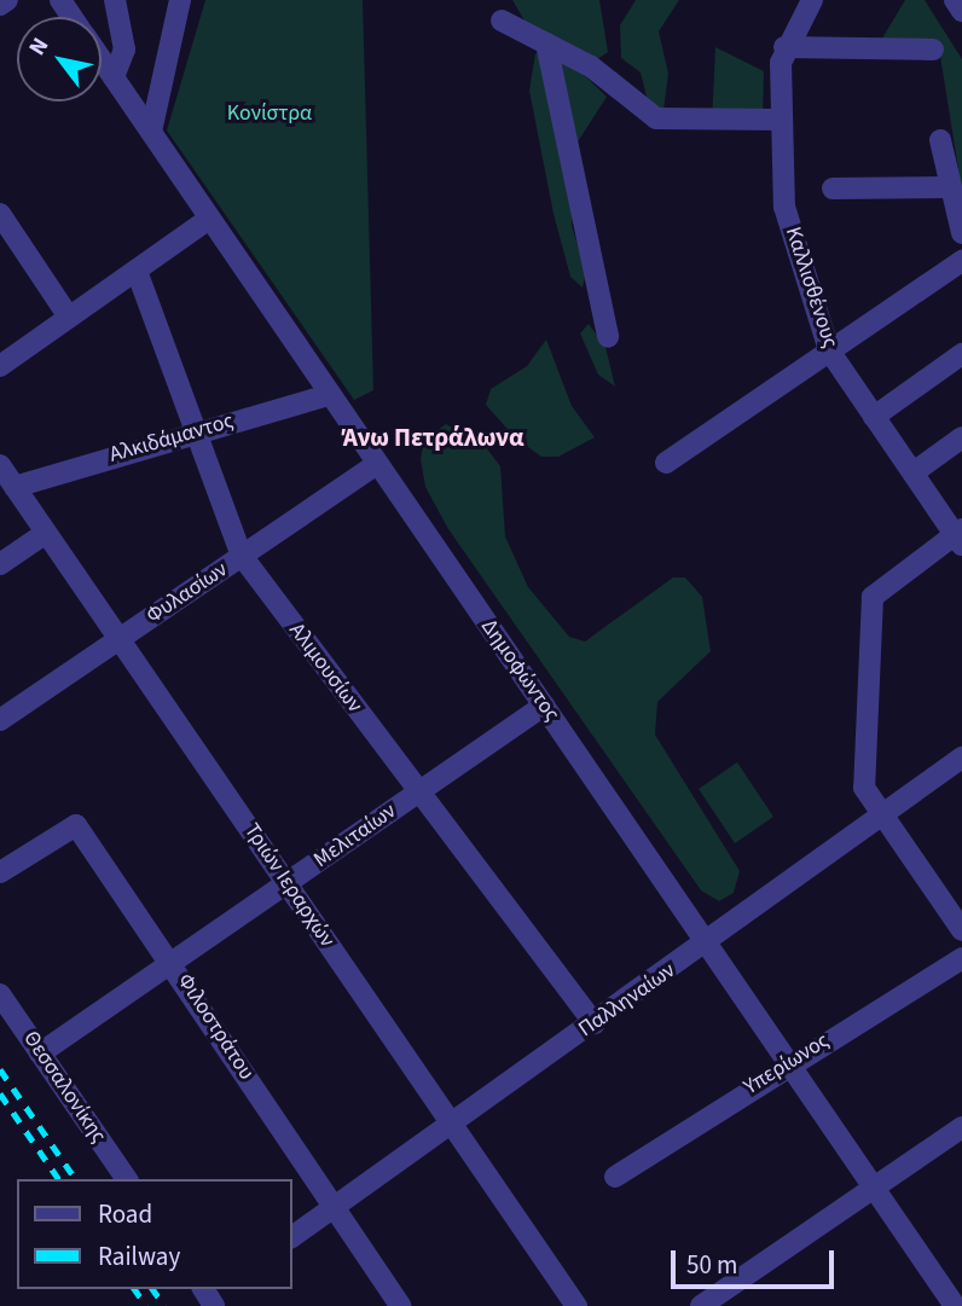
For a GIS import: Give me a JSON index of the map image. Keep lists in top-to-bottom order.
{
  "streets": {
    "street": [
      "Καλλισθένους",
      "Αλκιδάμαντος",
      "Φυλασίων",
      "Αλιμουσίων",
      "Δημοφώντος",
      "Μελιταίων",
      "Τριών Ιεραρχών",
      "Παλληναίων",
      "Φιλοστράτου",
      "Υπερίωνος",
      "Θεσσαλονίκης"
    ]
  },
  "crossings": [
    ["Αλκιδάμαντος", "Αλιμουσίων"],
    ["Αλκιδάμαντος", "Δημοφώντος"],
    ["Αλκιδάμαντος", "Τριών Ιεραρχών"],
    ["Φυλασίων", "Αλιμουσίων"],
    ["Φυλασίων", "Δημοφώντος"],
    ["Φυλασίων", "Τριών Ιεραρχών"],
    ["Αλιμουσίων", "Μελιταίων"],
    ["Αλιμουσίων", "Παλληναίων"],
    ["Δημοφώντος", "Μελιταίων"],
    ["Δημοφώντος", "Παλληναίων"],
    ["Δημοφώντος", "Υπερίωνος"],
    ["Μελιταίων", "Τριών Ιεραρχών"],
    ["Μελιταίων", "Φιλοστράτου"],
    ["Μελιταίων", "Θεσσαλονίκης"],
    ["Τριών Ιεραρχών", "Παλληναίων"],
    ["Παλληναίων", "Φιλοστράτου"]
  ],
  "districts": ["Άνω Πετράλωνα"],
  "parks": ["Κονίστρα"],
  "legend": ["Road", "Railway"],
  "scale_bar": "50 m",
  "north": "top left"
}
